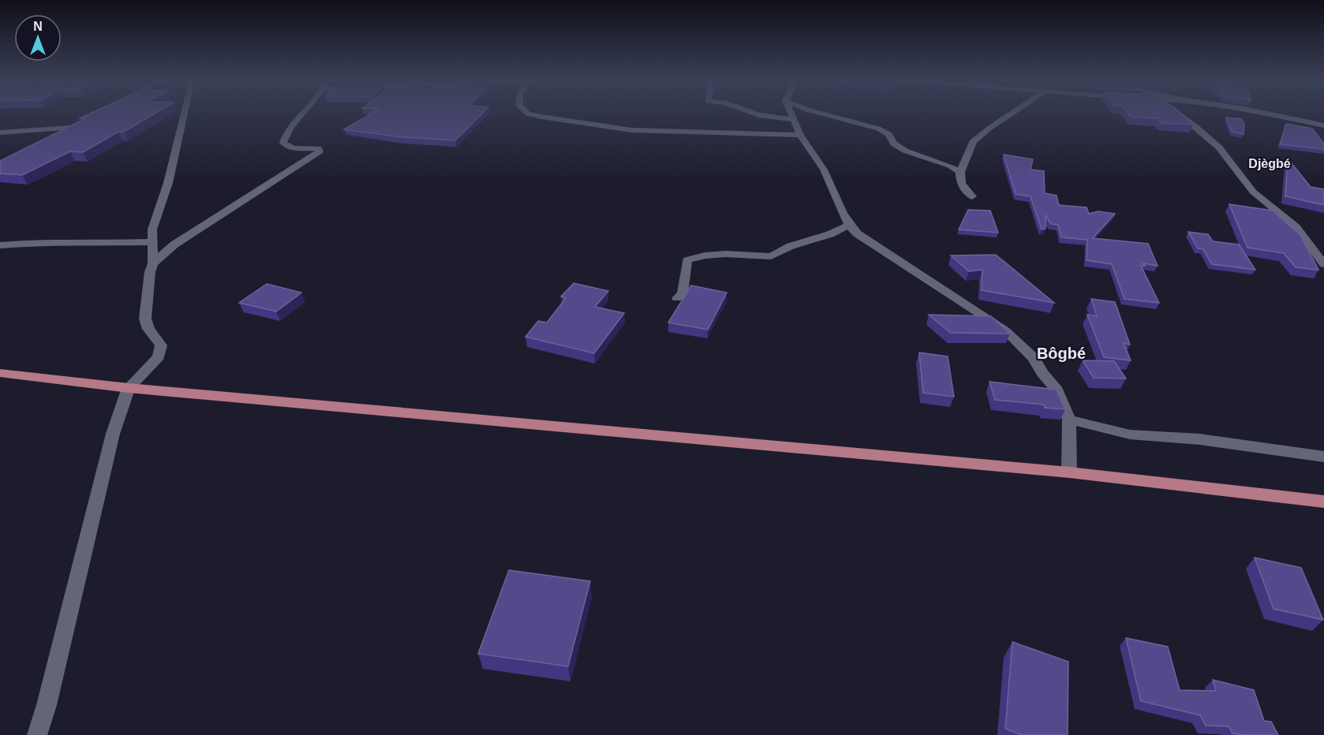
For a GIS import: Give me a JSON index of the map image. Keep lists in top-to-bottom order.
{
  "districts": ["Djègbé", "Bôgbé"],
  "north": "top"
}
